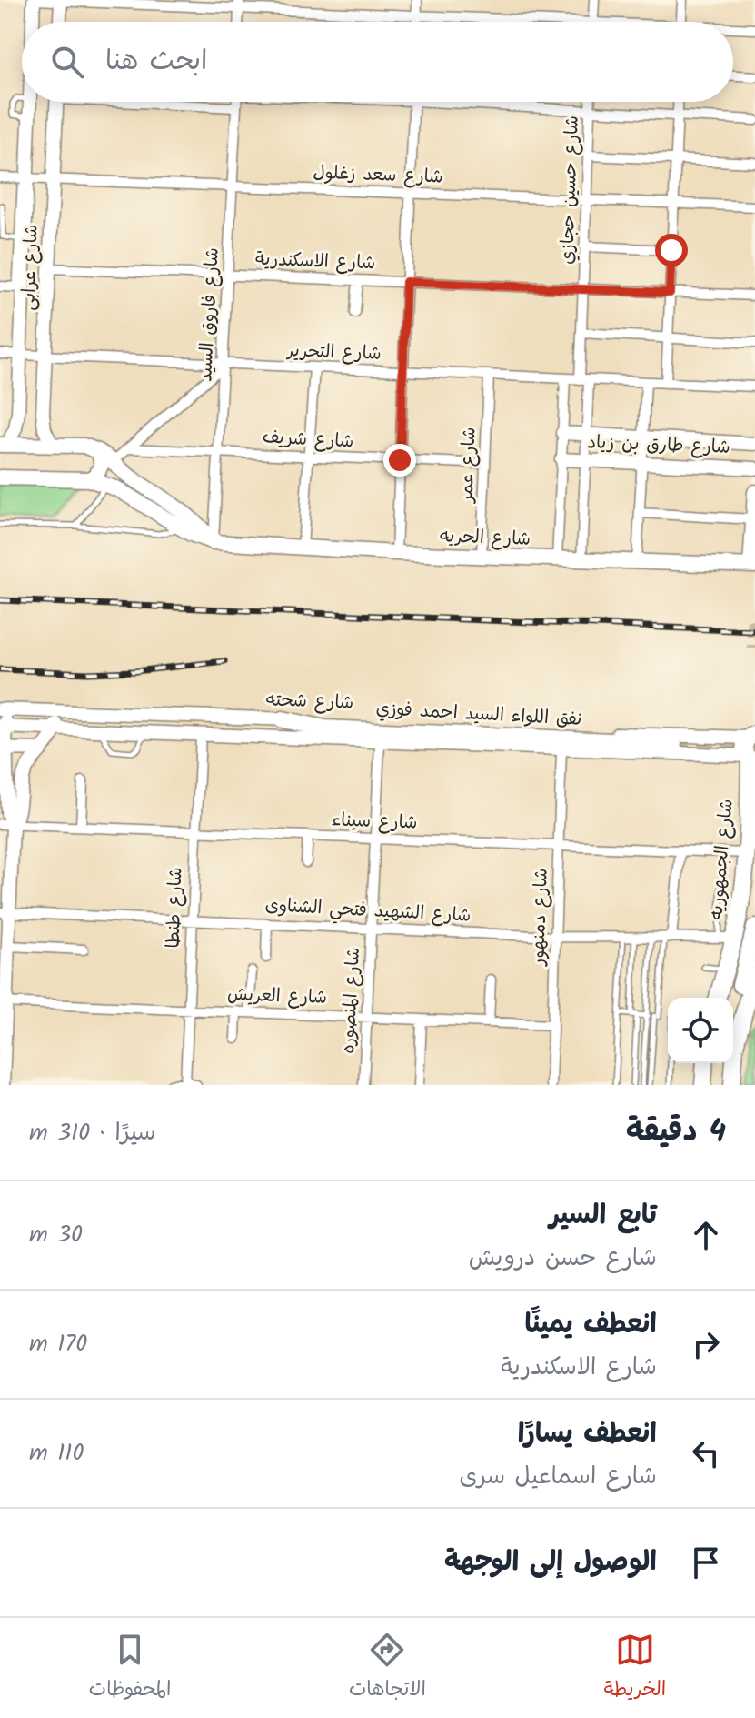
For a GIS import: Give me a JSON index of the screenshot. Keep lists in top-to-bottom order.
{
  "streets": {
    "highway": ["نفق اللواء السيد احمد فوزي", "شارع الجمهوريه"],
    "main road": ["شارع الحريه"],
    "street": [
      "شارع سعد زغلول",
      "شارع حسين حجازي",
      "شارع الاسكندرية",
      "شارع عرابى",
      "شارع فاروق السيد",
      "شارع التحرير",
      "شارع شريف",
      "شارع طارق بن زياد",
      "شارع عمر",
      "شارع شحته",
      "شارع سيناء",
      "شارع طنطا",
      "شارع الشهيد فتحي الشناوى",
      "شارع دمنهور",
      "شارع العريش",
      "شارع المنصوره"
    ]
  },
  "crossings": [
    ["شارع سعد زغلول", "شارع حسين حجازي"],
    ["شارع سعد زغلول", "شارع عرابى"],
    ["شارع سعد زغلول", "شارع فاروق السيد"],
    ["شارع حسين حجازي", "شارع الاسكندرية"],
    ["شارع حسين حجازي", "شارع التحرير"],
    ["شارع حسين حجازي", "شارع طارق بن زياد"],
    ["شارع حسين حجازي", "شارع الحريه"],
    ["شارع الاسكندرية", "شارع عرابى"],
    ["شارع الاسكندرية", "شارع فاروق السيد"],
    ["شارع عرابى", "شارع التحرير"],
    ["شارع فاروق السيد", "شارع التحرير"],
    ["شارع فاروق السيد", "شارع شريف"],
    ["شارع فاروق السيد", "شارع الحريه"],
    ["شارع التحرير", "شارع عمر"],
    ["شارع شريف", "شارع عمر"],
    ["شارع عمر", "شارع الحريه"],
    ["شارع شحته", "نفق اللواء السيد احمد فوزي"],
    ["شارع شحته", "شارع الجمهوريه"],
    ["شارع شحته", "شارع طنطا"],
    ["شارع شحته", "شارع دمنهور"],
    ["شارع شحته", "شارع المنصوره"],
    ["شارع سيناء", "شارع الجمهوريه"],
    ["شارع سيناء", "شارع طنطا"],
    ["شارع سيناء", "شارع دمنهور"],
    ["شارع سيناء", "شارع المنصوره"],
    ["شارع الجمهوريه", "شارع الشهيد فتحي الشناوى"],
    ["شارع طنطا", "شارع الشهيد فتحي الشناوى"],
    ["شارع طنطا", "شارع العريش"],
    ["شارع الشهيد فتحي الشناوى", "شارع دمنهور"],
    ["شارع الشهيد فتحي الشناوى", "شارع المنصوره"],
    ["شارع دمنهور", "شارع العريش"],
    ["شارع العريش", "شارع المنصوره"]
  ],
  "page": {
    "search": "ابحث هنا",
    "heading": ["4 دقيقة", "سيرًا · 310 m"],
    "list": [
      ["تابع السير", "شارع حسن درويش", "30 m"],
      ["انعطف يمينًا", "شارع الاسكندرية", "170 m"],
      ["انعطف يسارًا", "شارع اسماعيل سرى", "110 m"],
      "الوصول إلى الوجهة"
    ],
    "nav": ["الخريطة", "الاتجاهات", "المحفوظات"]
  }
}
